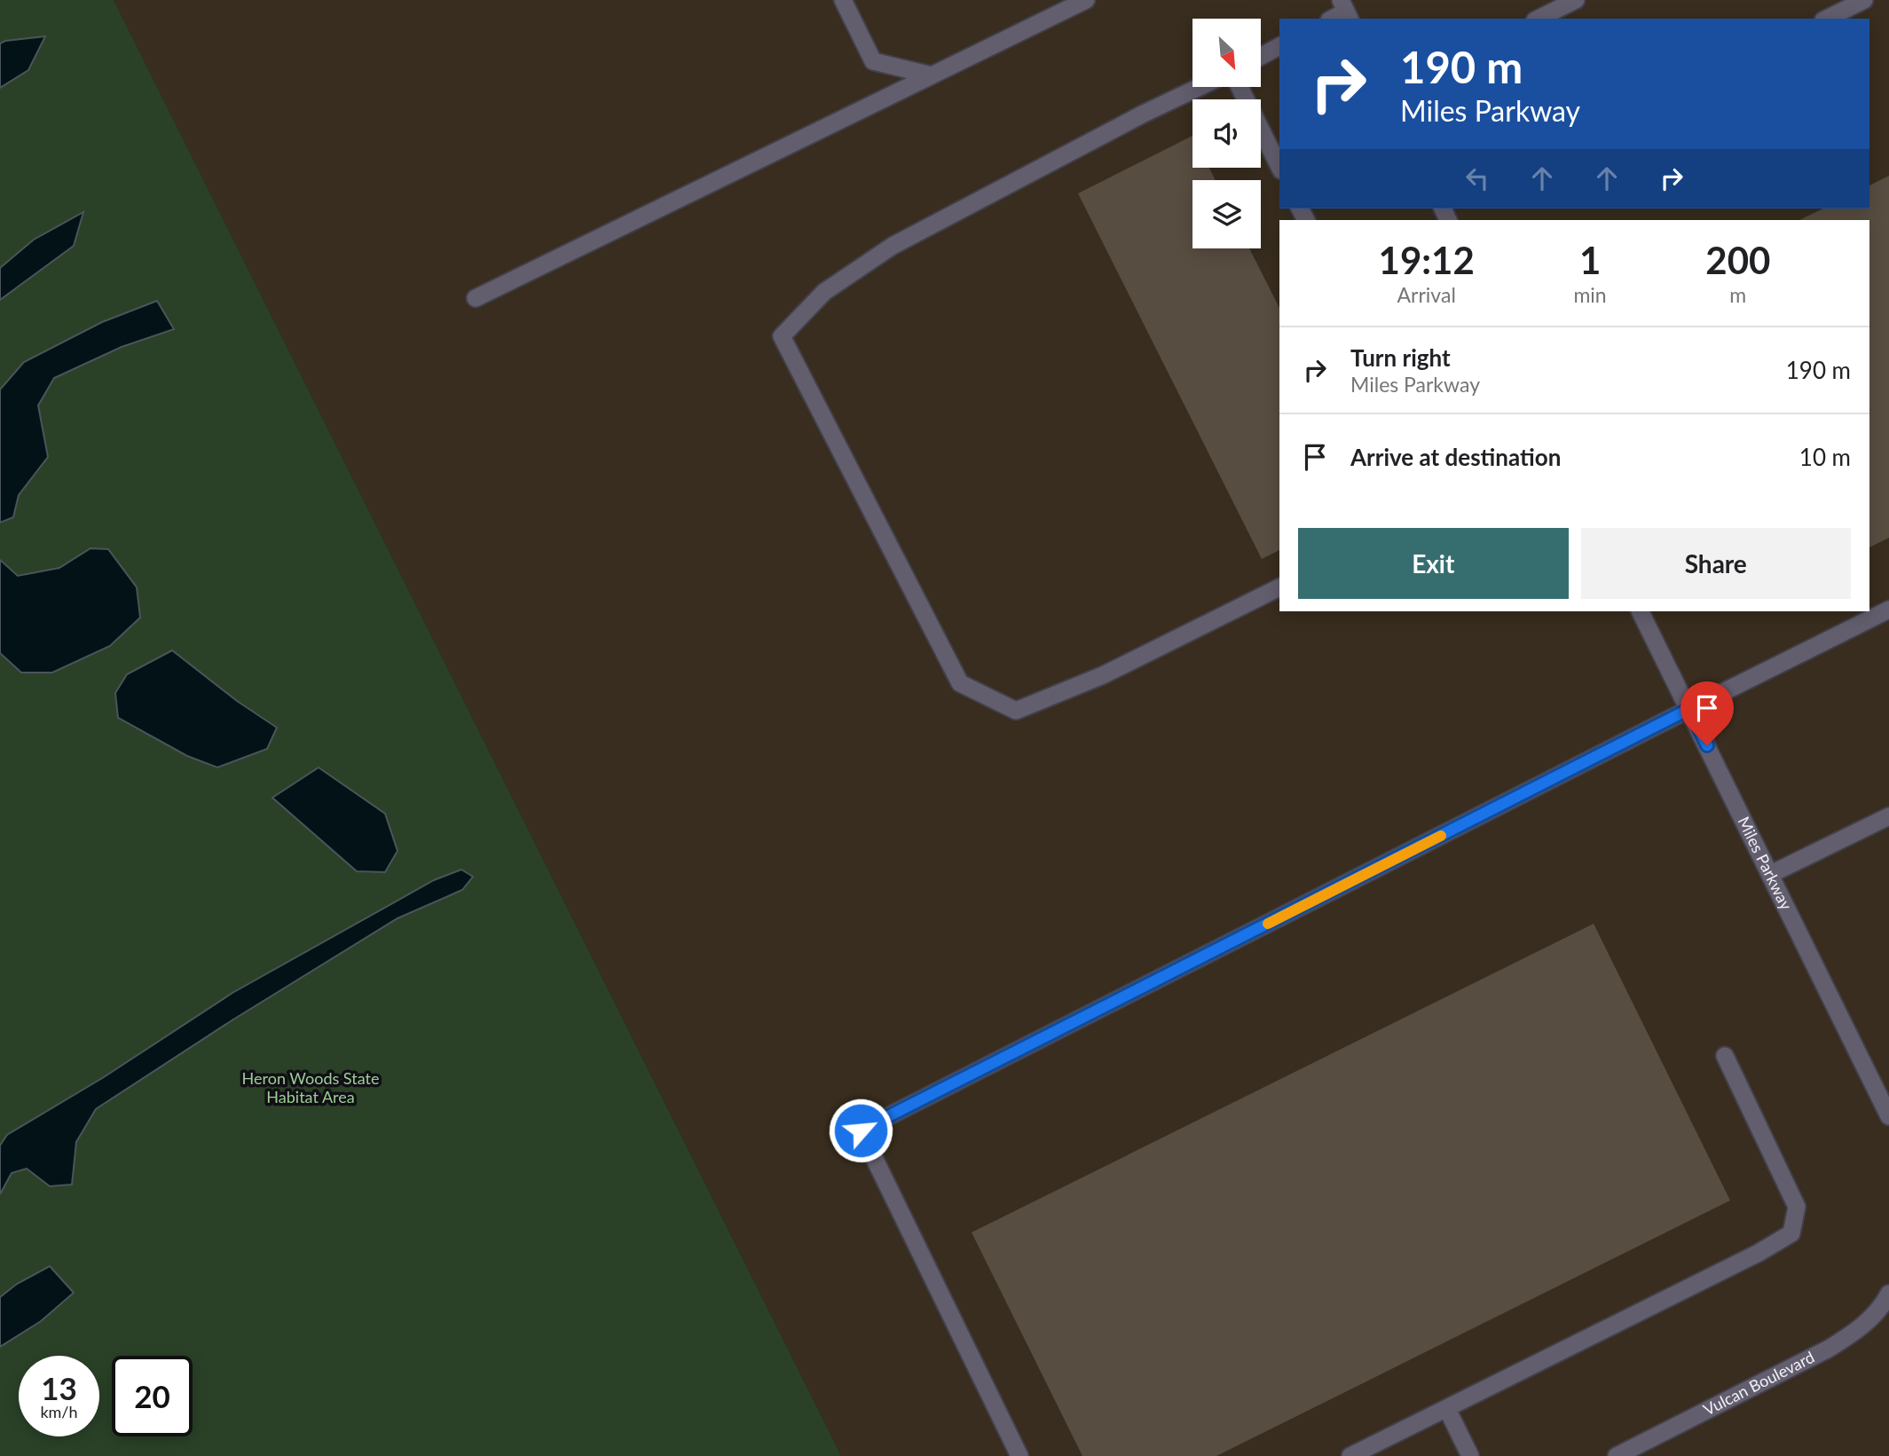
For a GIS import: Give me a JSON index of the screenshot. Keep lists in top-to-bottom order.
{
  "streets": {
    "street": ["Miles Parkway", "Vulcan Boulevard"]
  },
  "parks": ["Heron Woods State Habitat Area"],
  "north": "bottom right",
  "page": {
    "turn": ["190 m", "Miles Parkway"],
    "eta": [
      "19:12",
      "Arrival",
      "1",
      "min",
      "200",
      "m"
    ],
    "list": [
      {
        "name": "Turn right",
        "note": "Miles Parkway",
        "value": "190 m"
      },
      {
        "name": "Arrive at destination",
        "value": "10 m"
      }
    ],
    "buttons": ["Exit", "Share"],
    "speed": "13 km/h",
    "limit": "20"
  }
}
